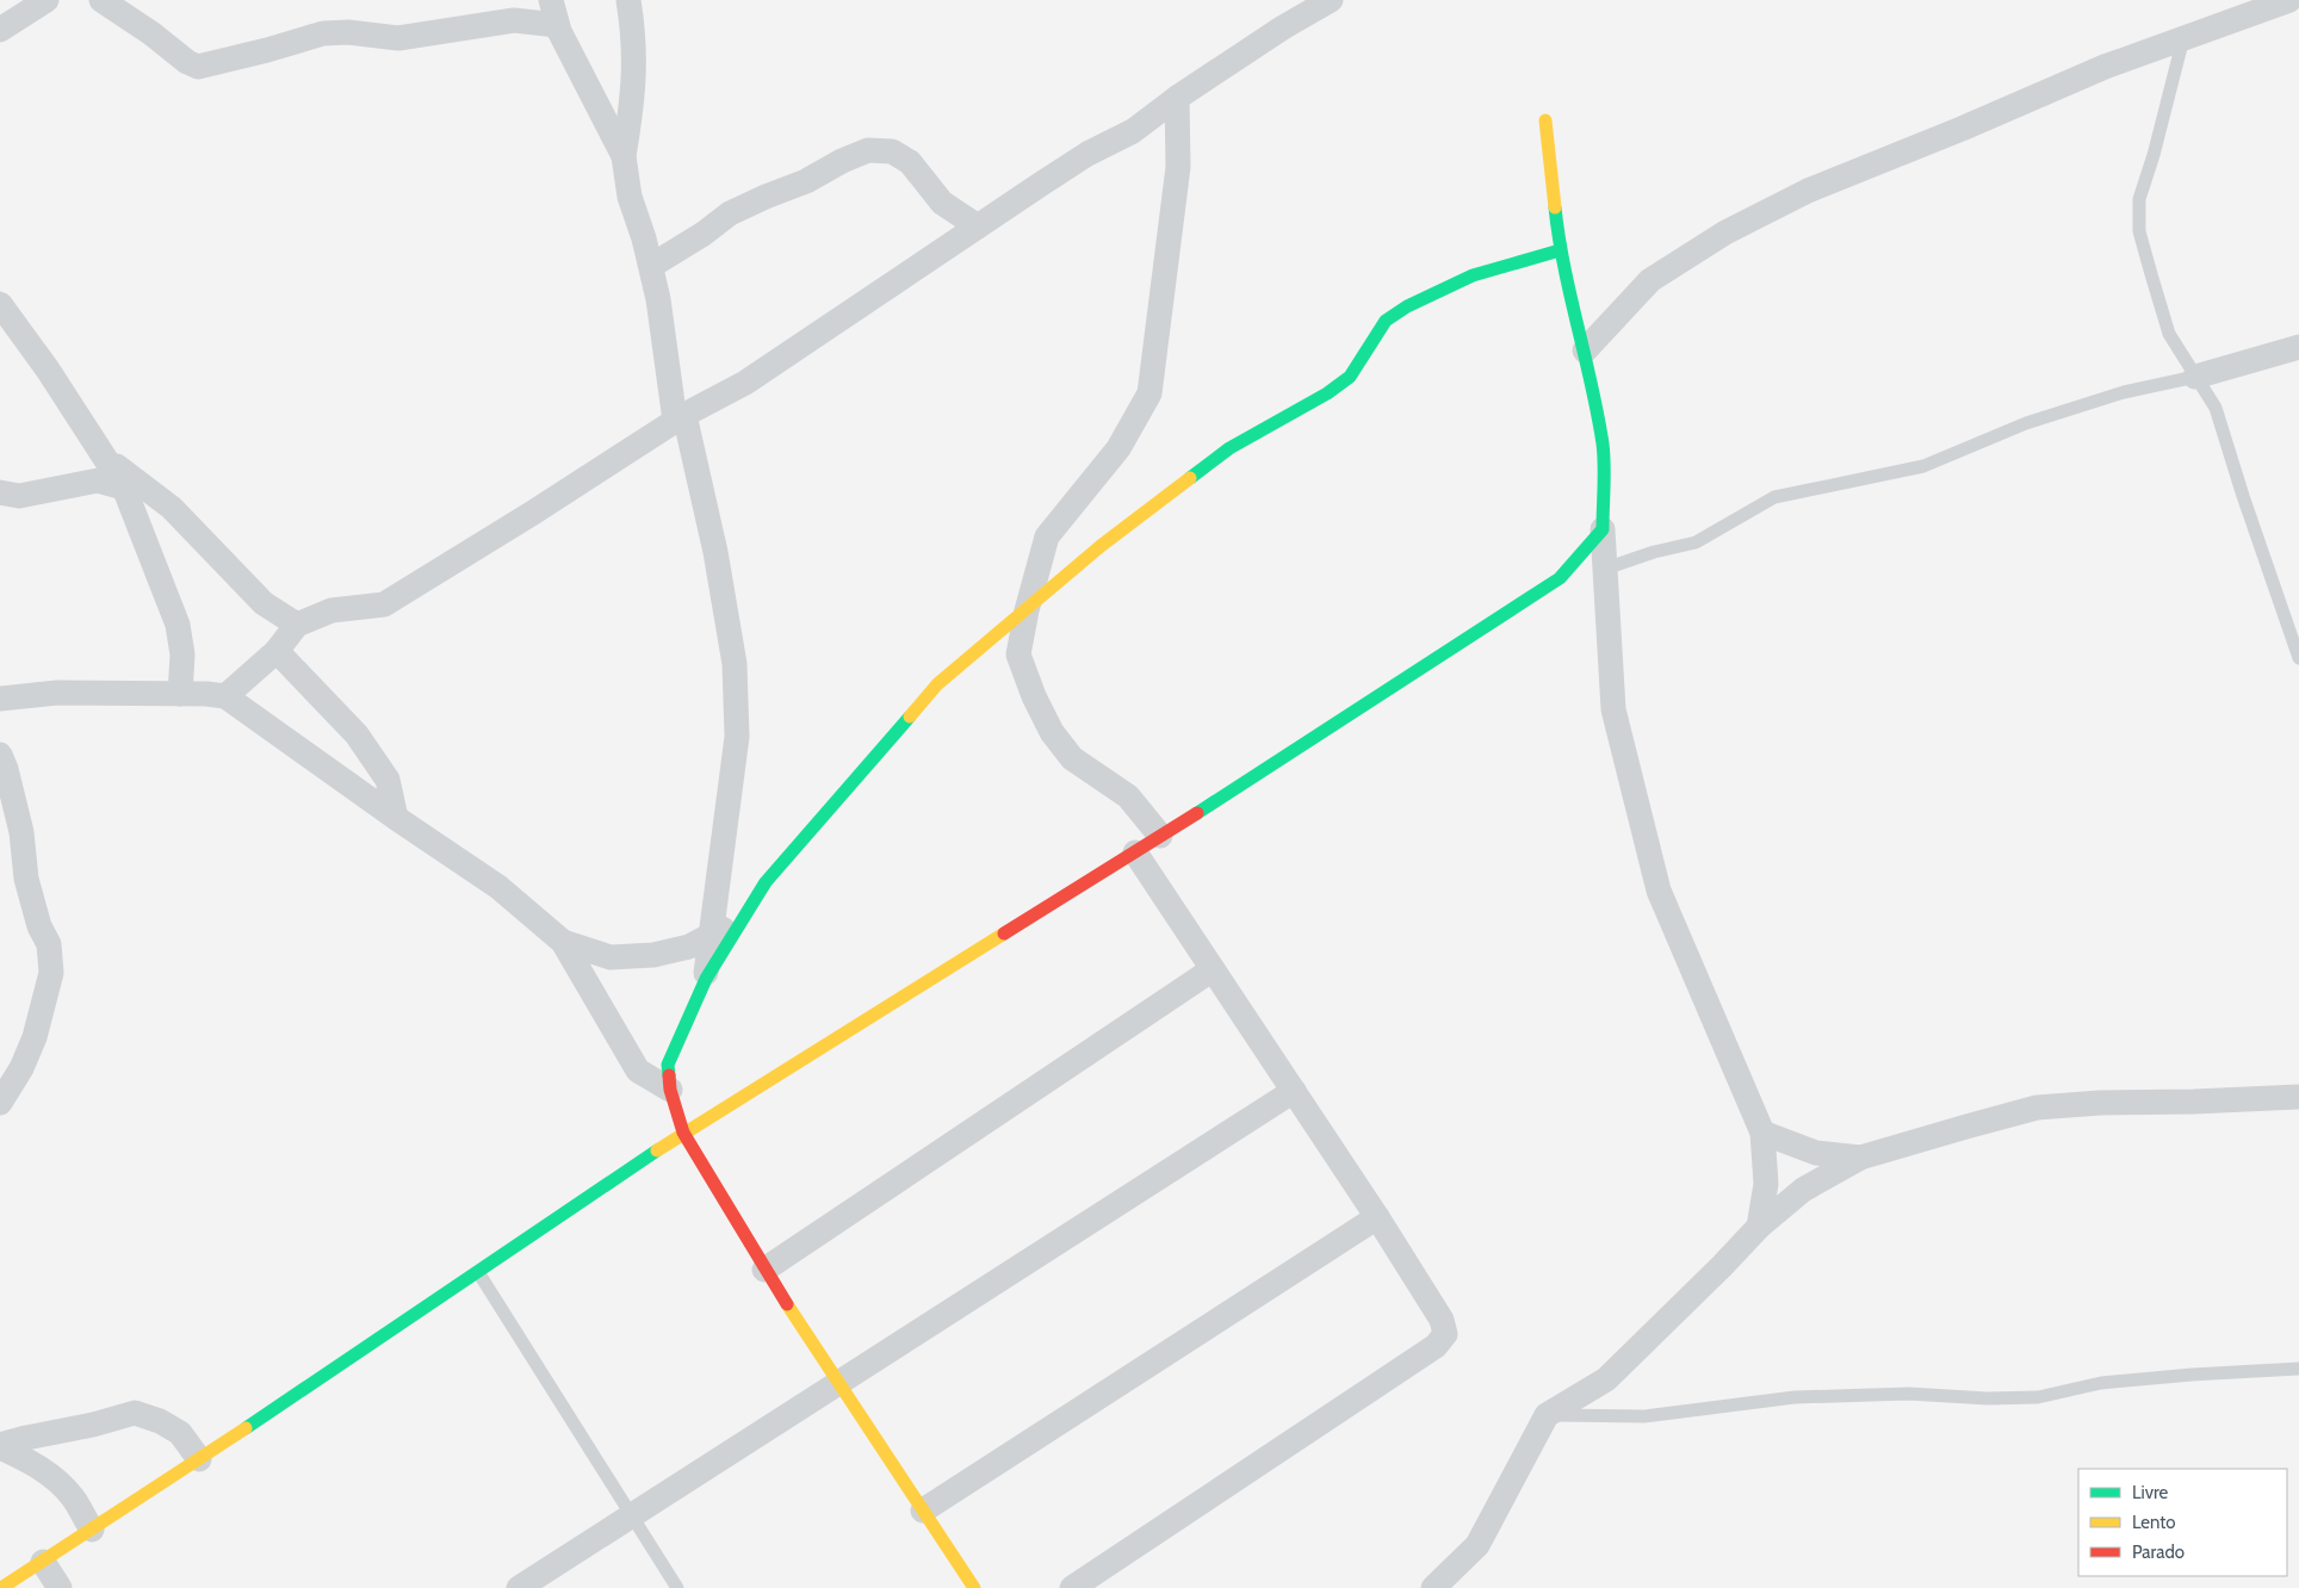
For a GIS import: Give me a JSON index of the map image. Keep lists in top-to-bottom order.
{
  "legend": ["Livre", "Lento", "Parado"]
}
